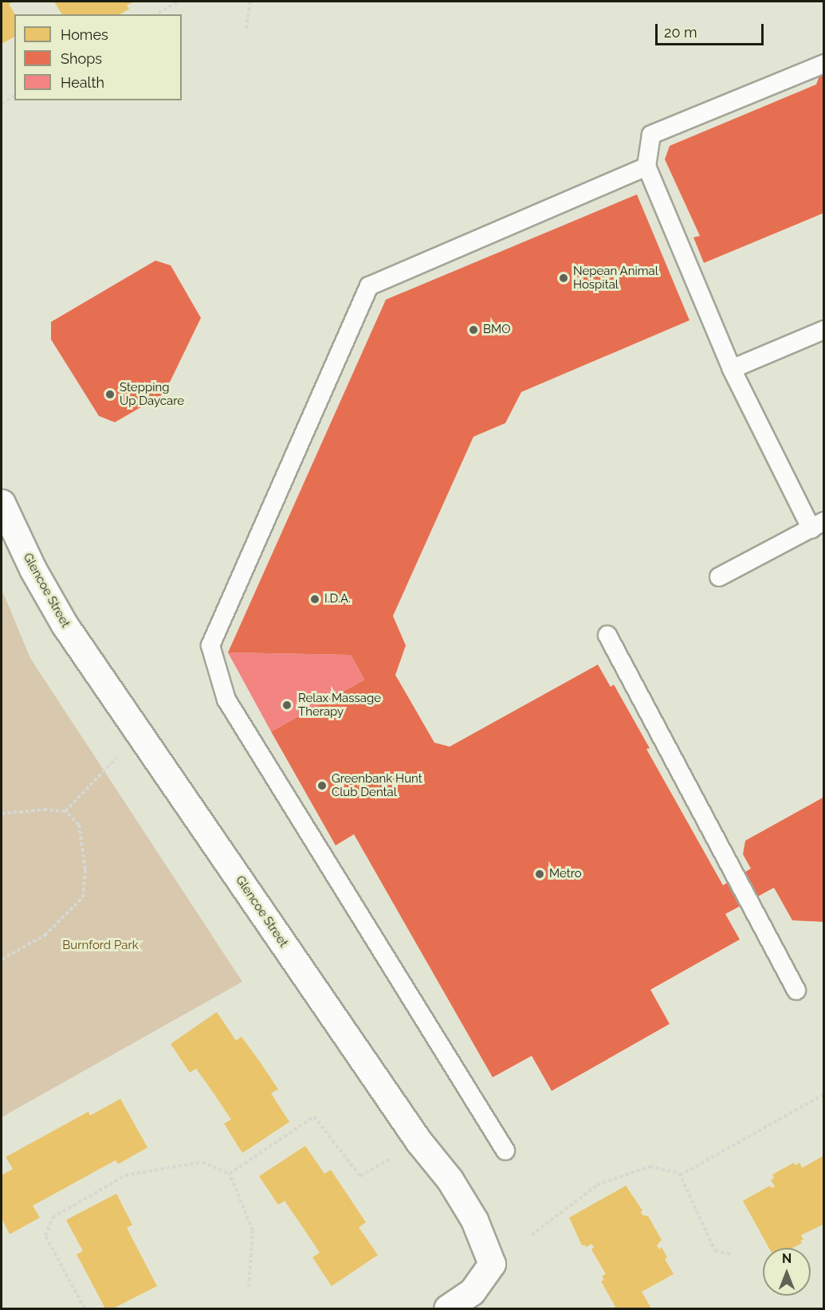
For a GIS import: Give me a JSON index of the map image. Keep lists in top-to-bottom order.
{
  "streets": {
    "street": ["Glencoe Street"]
  },
  "parks": ["Burnford Park"],
  "places": [
    "Nepean Animal Hospital",
    "BMO",
    "Stepping Up Daycare",
    "I.D.A.",
    "Relax Massage Therapy",
    "Greenbank Hunt Club Dental",
    "Metro"
  ],
  "legend": ["Homes", "Shops", "Health"],
  "scale_bar": "20 m",
  "north": "top"
}
